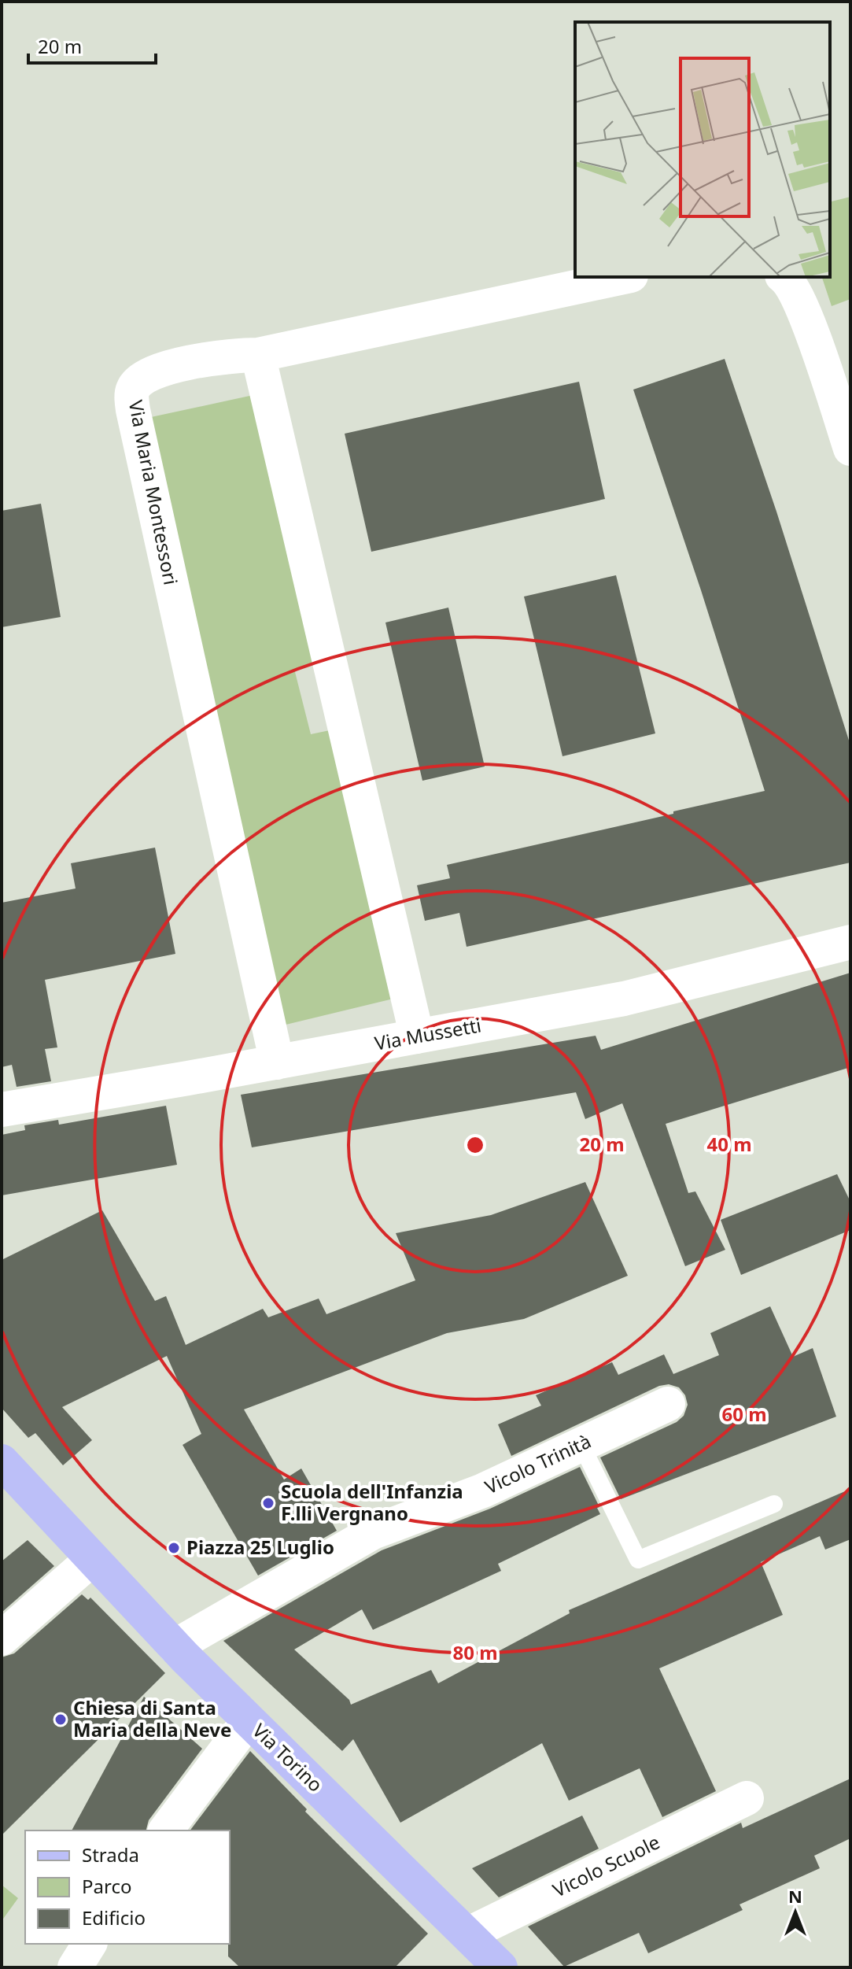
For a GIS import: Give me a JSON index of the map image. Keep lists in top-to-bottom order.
{
  "streets": {
    "main road": ["Via Torino"],
    "street": [
      "Via Maria Montessori",
      "Via Mussetti",
      "Vicolo Trinità",
      "Vicolo Scuole"
    ]
  },
  "crossings": [
    ["Via Maria Montessori", "Via Mussetti"],
    ["Vicolo Trinità", "Via Torino"],
    ["Via Torino", "Vicolo Scuole"]
  ],
  "places": ["Scuola dell'Infanzia F.lli Vergnano", "Piazza 25 Luglio", "Chiesa di Santa Maria della Neve"],
  "legend": ["Strada", "Parco", "Edificio"],
  "scale_bar": "20 m",
  "north": "top",
  "rings": [
    "20 m",
    "40 m",
    "60 m",
    "80 m"
  ]
}
